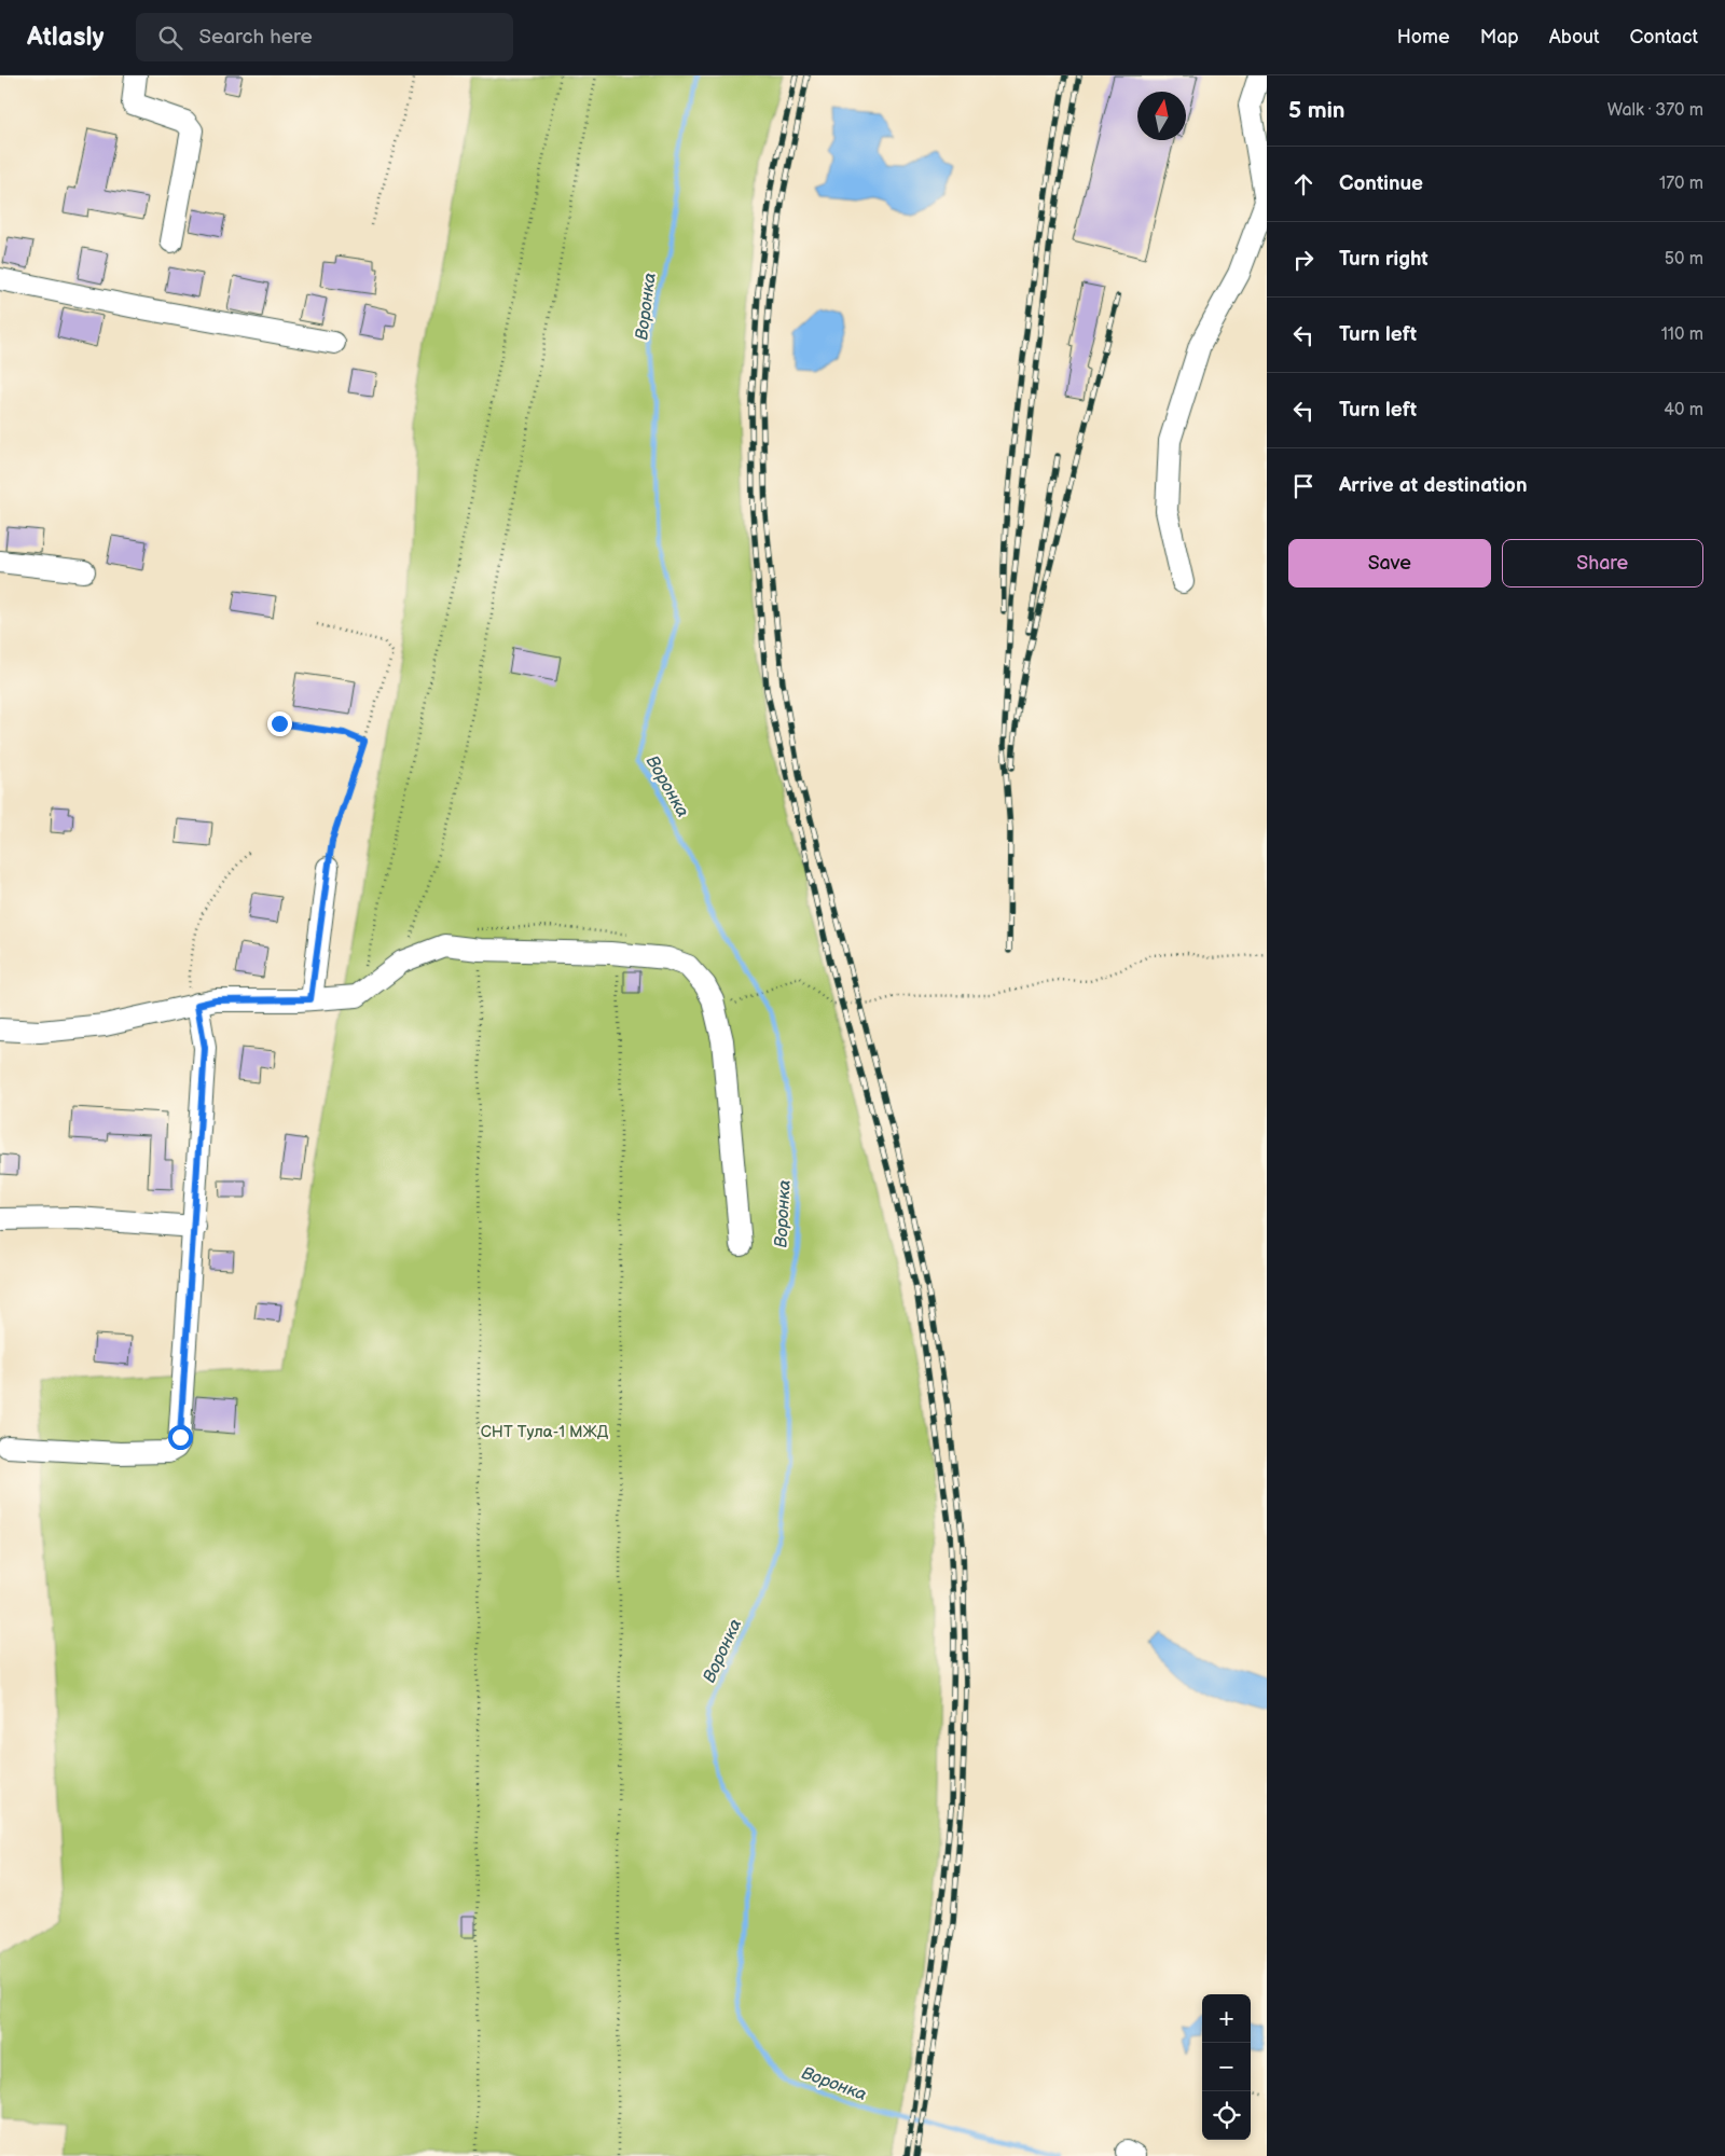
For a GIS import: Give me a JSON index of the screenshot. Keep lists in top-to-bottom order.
{
  "water": ["Воронка"],
  "parks": ["СНТ Тула-1 МЖД"],
  "north": "top",
  "page": {
    "header": "Atlasly",
    "search": "Search here",
    "nav": [
      "Home",
      "Map",
      "About",
      "Contact"
    ],
    "heading": ["5 min", "Walk · 370 m"],
    "list": [
      ["Continue", "170 m"],
      ["Turn right", "50 m"],
      ["Turn left", "110 m"],
      ["Turn left", "40 m"],
      "Arrive at destination"
    ],
    "buttons": ["Save", "Share"],
    "map_buttons": ["+", "−"]
  }
}
